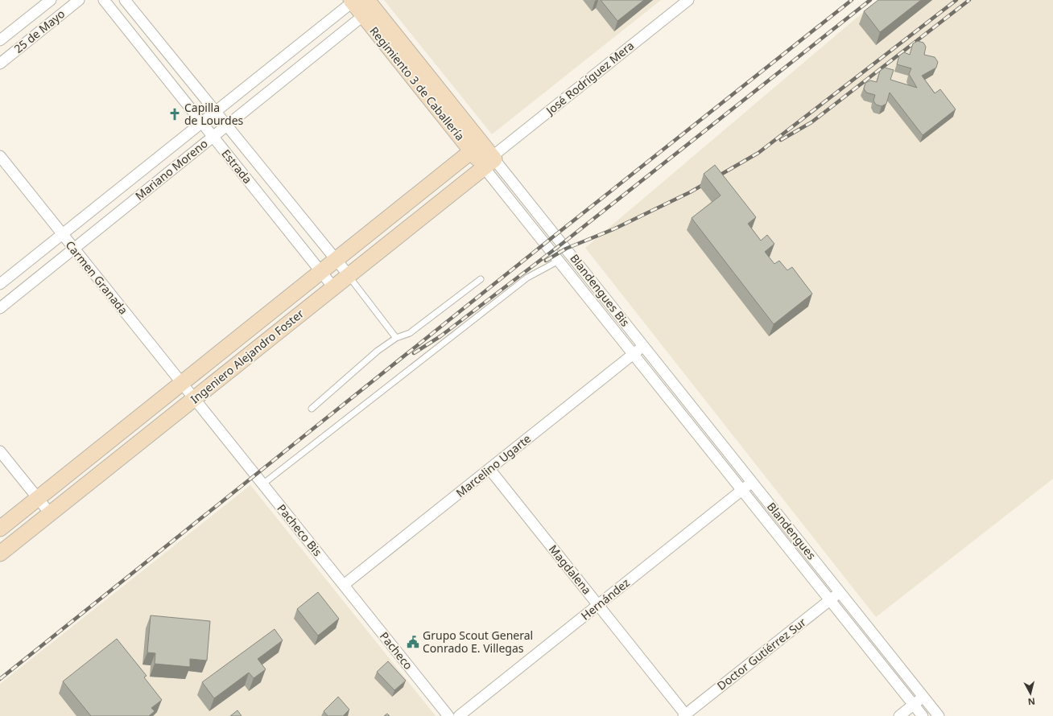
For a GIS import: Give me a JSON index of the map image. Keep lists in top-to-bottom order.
{
  "streets": {
    "street": [
      "25 de Mayo",
      "José Rodríguez Mera",
      "Regimiento 3 de Caballería",
      "Estrada",
      "Mariano Moreno",
      "Carmen Granada",
      "Blandengues Bis",
      "Ingeniero Alejandro Foster",
      "Marcelino Ugarte",
      "Pacheco Bis",
      "Blandengues",
      "Magdalena",
      "Hernández",
      "Pacheco",
      "Doctor Gutiérrez Sur"
    ]
  },
  "crossings": [
    ["José Rodríguez Mera", "Regimiento 3 de Caballería"],
    ["José Rodríguez Mera", "Blandengues Bis"],
    ["José Rodríguez Mera", "Ingeniero Alejandro Foster"],
    ["Regimiento 3 de Caballería", "Mariano Moreno"],
    ["Regimiento 3 de Caballería", "Blandengues Bis"],
    ["Regimiento 3 de Caballería", "Ingeniero Alejandro Foster"],
    ["Estrada", "Mariano Moreno"],
    ["Estrada", "Ingeniero Alejandro Foster"],
    ["Mariano Moreno", "Carmen Granada"],
    ["Carmen Granada", "Ingeniero Alejandro Foster"],
    ["Carmen Granada", "Pacheco Bis"],
    ["Blandengues Bis", "Ingeniero Alejandro Foster"],
    ["Blandengues Bis", "Marcelino Ugarte"],
    ["Blandengues Bis", "Blandengues"],
    ["Marcelino Ugarte", "Pacheco Bis"],
    ["Marcelino Ugarte", "Blandengues"],
    ["Marcelino Ugarte", "Magdalena"],
    ["Marcelino Ugarte", "Pacheco"],
    ["Pacheco Bis", "Pacheco"],
    ["Blandengues", "Hernández"],
    ["Blandengues", "Doctor Gutiérrez Sur"],
    ["Magdalena", "Hernández"],
    ["Magdalena", "Doctor Gutiérrez Sur"]
  ],
  "places": {
    "church": ["Capilla de Lourdes"],
    "public building": ["Grupo Scout General Conrado E. Villegas"]
  },
  "north": "bottom"
}
